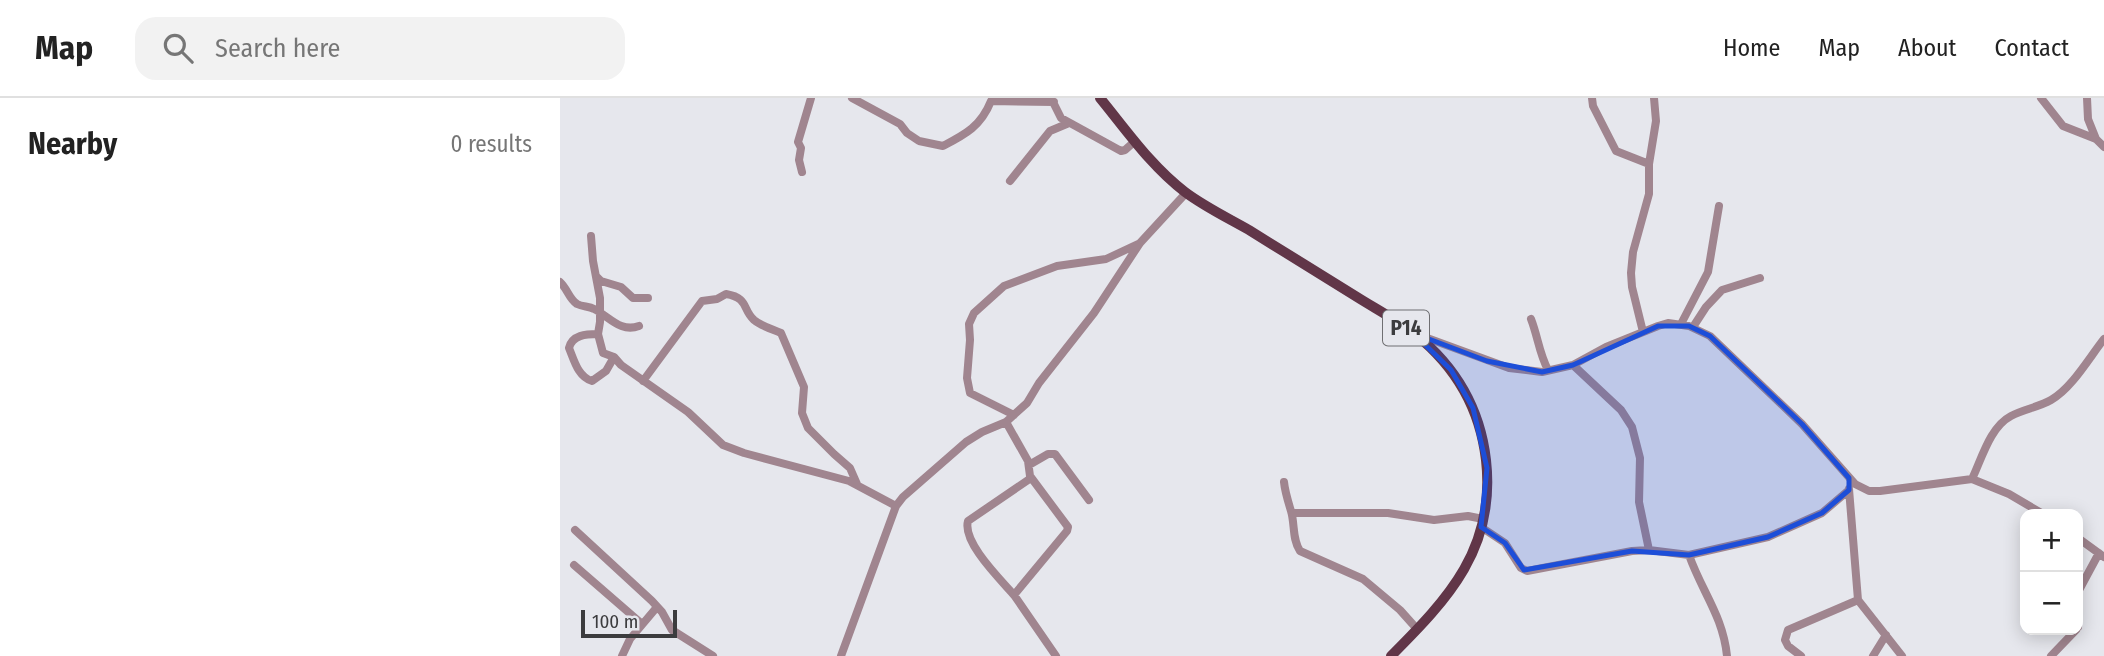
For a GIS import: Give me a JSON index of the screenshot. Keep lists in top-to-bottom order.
{
  "streets": {
    "main road": ["P14"]
  },
  "scale_bar": "100 m",
  "page": {
    "header": "Map",
    "search": "Search here",
    "nav": [
      "Home",
      "Map",
      "About",
      "Contact"
    ],
    "heading": ["Nearby", "0 results"],
    "map_buttons": ["+", "−"],
    "scale": "100 m"
  }
}
